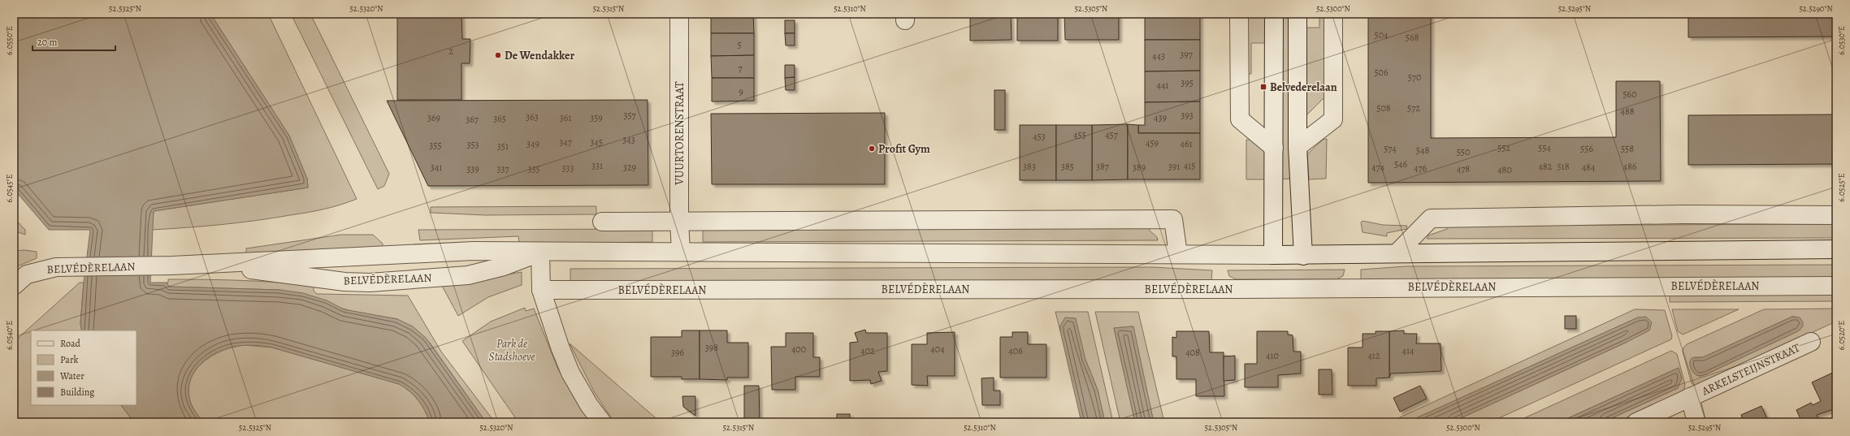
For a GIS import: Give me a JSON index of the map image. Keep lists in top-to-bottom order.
{
  "streets": {
    "street": ["VUURTORENSTRAAT", "BELVÉDÈRELAAN", "ARKELSTEIJNSTRAAT"]
  },
  "crossings": [
    ["VUURTORENSTRAAT", "BELVÉDÈRELAAN"]
  ],
  "parks": ["Park de Stadshoeve"],
  "places": {
    "other": ["De Wendakker", "Profit Gym"],
    "transit": ["Belvederelaan"]
  },
  "house_numbers": [
    "504",
    "568",
    "5",
    "2",
    "397",
    "443",
    "7",
    "506",
    "570",
    "395",
    "441",
    "9",
    "560",
    "508",
    "572",
    "488",
    "357",
    "393",
    "363",
    "369",
    "361",
    "359",
    "439",
    "365",
    "367",
    "455",
    "457",
    "453",
    "343",
    "347",
    "345",
    "459",
    "349",
    "461",
    "353",
    "355",
    "351",
    "552",
    "554",
    "574",
    "556",
    "558",
    "548",
    "550",
    "546",
    "331",
    "415",
    "383",
    "385",
    "387",
    "391",
    "482",
    "518",
    "486",
    "341",
    "329",
    "389",
    "474",
    "484",
    "333",
    "476",
    "339",
    "337",
    "335",
    "478",
    "480",
    "398",
    "400",
    "404",
    "402",
    "406",
    "414",
    "396",
    "408",
    "410",
    "412"
  ],
  "legend": [
    "Road",
    "Park",
    "Water",
    "Building"
  ],
  "scale_bar": "20 m",
  "coordinates": [
    "52.5325°N",
    "52.5320°N",
    "52.5315°N",
    "52.5310°N",
    "52.5305°N",
    "52.5300°N",
    "52.5295°N",
    "52.5290°N",
    "6.0530°E",
    "6.0550°E",
    "6.0525°E",
    "6.0545°E",
    "6.0520°E",
    "6.0540°E"
  ]
}
